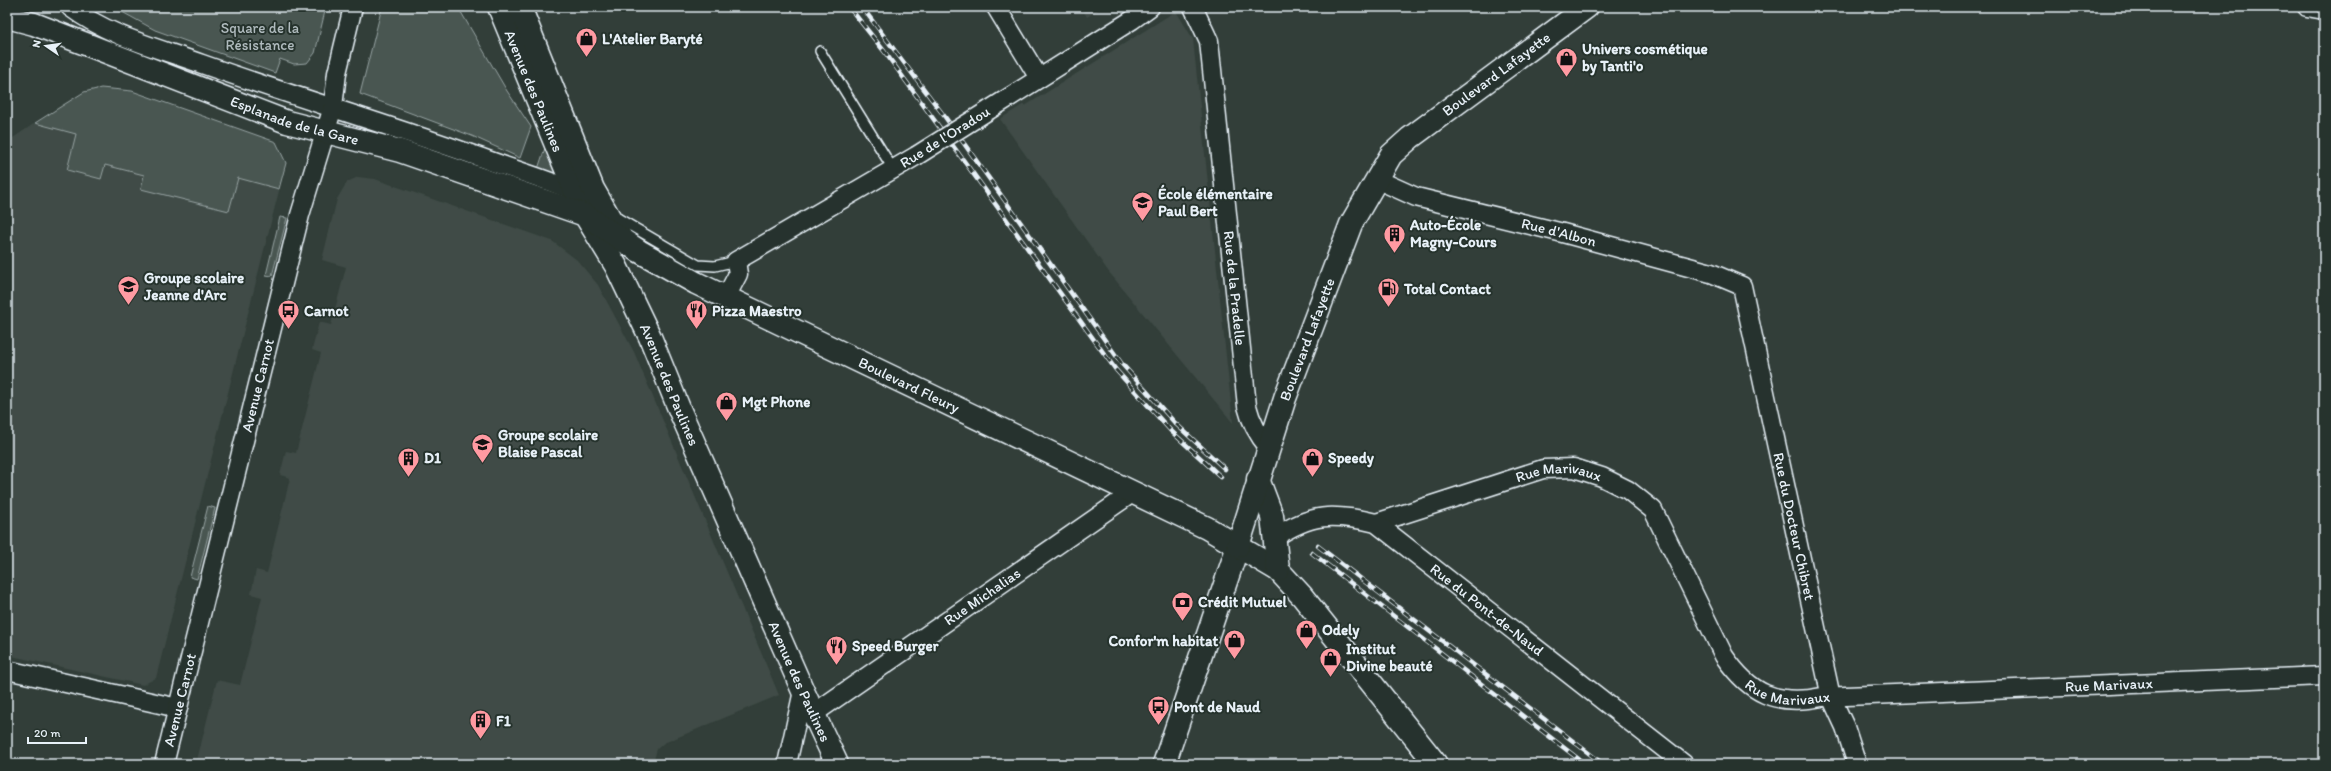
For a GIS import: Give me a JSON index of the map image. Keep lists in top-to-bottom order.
{
  "streets": {
    "main road": [
      "Boulevard Lafayette",
      "Avenue des Paulines",
      "Esplanade de la Gare",
      "Boulevard Fleury"
    ],
    "street": [
      "Rue de l'Oradou",
      "Rue d'Albon",
      "Rue de la Pradelle",
      "Avenue Carnot",
      "Rue Marivaux",
      "Rue du Docteur Chibret",
      "Rue Michalias",
      "Rue du Pont-de-Naud"
    ]
  },
  "crossings": [
    ["Boulevard Lafayette", "Rue d'Albon"],
    ["Boulevard Lafayette", "Rue de la Pradelle"],
    ["Boulevard Lafayette", "Boulevard Fleury"],
    ["Avenue des Paulines", "Esplanade de la Gare"],
    ["Avenue des Paulines", "Boulevard Fleury"],
    ["Avenue des Paulines", "Rue Michalias"],
    ["Esplanade de la Gare", "Avenue Carnot"],
    ["Esplanade de la Gare", "Boulevard Fleury"],
    ["Rue d'Albon", "Rue du Docteur Chibret"],
    ["Boulevard Fleury", "Rue Michalias"],
    ["Rue Marivaux", "Rue du Docteur Chibret"],
    ["Rue Marivaux", "Rue du Pont-de-Naud"]
  ],
  "parks": ["Square de la Résistance"],
  "places": {
    "shop": [
      "L'Atelier Baryté",
      "Univers cosmétique by Tanti'o",
      "Mgt Phone",
      "Speedy",
      "Odely",
      "Confor'm habitat",
      "Institut Divine beauté"
    ],
    "school or university": ["École élémentaire Paul Bert", "Groupe scolaire Jeanne d'Arc", "Groupe scolaire Blaise Pascal"],
    "building": ["Auto-École Magny-Cours", "D1", "F1"],
    "fuel station": ["Total Contact"],
    "bus stop": ["Carnot", "Pont de Naud"],
    "restaurant": ["Pizza Maestro", "Speed Burger"],
    "bank": ["Crédit Mutuel"]
  },
  "scale_bar": "20 m",
  "north": "left"
}
